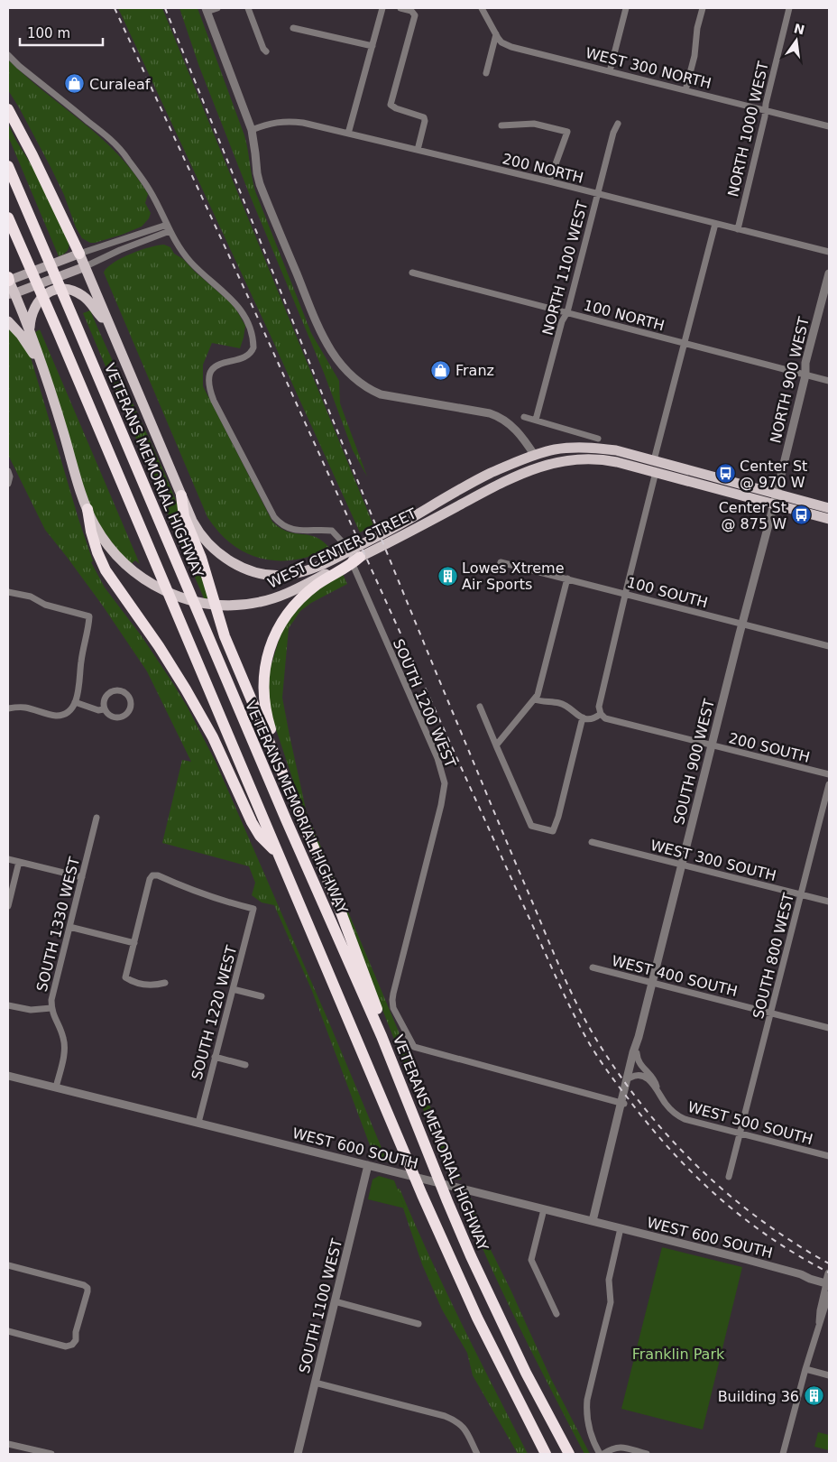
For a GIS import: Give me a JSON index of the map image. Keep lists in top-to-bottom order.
{
  "streets": {
    "highway": ["VETERANS MEMORIAL HIGHWAY"],
    "main road": ["WEST CENTER STREET"],
    "street": [
      "WEST 300 NORTH",
      "NORTH 1000 WEST",
      "200 NORTH",
      "NORTH 1100 WEST",
      "100 NORTH",
      "NORTH 900 WEST",
      "100 SOUTH",
      "SOUTH 1200 WEST",
      "200 SOUTH",
      "SOUTH 900 WEST",
      "WEST 300 SOUTH",
      "SOUTH 1330 WEST",
      "SOUTH 800 WEST",
      "WEST 400 SOUTH",
      "SOUTH 1220 WEST",
      "WEST 500 SOUTH",
      "WEST 600 SOUTH",
      "SOUTH 1100 WEST"
    ]
  },
  "crossings": [
    ["WEST 300 NORTH", "NORTH 1000 WEST"],
    ["NORTH 1000 WEST", "200 NORTH"],
    ["200 NORTH", "NORTH 1100 WEST"],
    ["NORTH 1100 WEST", "100 NORTH"],
    ["100 NORTH", "NORTH 900 WEST"],
    ["NORTH 900 WEST", "SOUTH 900 WEST"],
    ["WEST CENTER STREET", "SOUTH 1200 WEST"],
    ["WEST CENTER STREET", "SOUTH 900 WEST"],
    ["100 SOUTH", "SOUTH 900 WEST"],
    ["SOUTH 1200 WEST", "SOUTH 900 WEST"],
    ["200 SOUTH", "SOUTH 900 WEST"],
    ["SOUTH 900 WEST", "WEST 300 SOUTH"],
    ["SOUTH 900 WEST", "WEST 400 SOUTH"],
    ["SOUTH 900 WEST", "WEST 500 SOUTH"],
    ["SOUTH 900 WEST", "WEST 600 SOUTH"],
    ["WEST 300 SOUTH", "SOUTH 800 WEST"],
    ["SOUTH 1330 WEST", "WEST 600 SOUTH"],
    ["SOUTH 800 WEST", "WEST 400 SOUTH"],
    ["SOUTH 800 WEST", "WEST 500 SOUTH"],
    ["SOUTH 1220 WEST", "WEST 600 SOUTH"],
    ["WEST 600 SOUTH", "SOUTH 1100 WEST"]
  ],
  "parks": ["Franklin Park"],
  "places": {
    "shop": ["Curaleaf", "Franz"],
    "bus stop": ["Center St @ 970 W", "Center St @ 875 W"],
    "building": ["Lowes Xtreme Air Sports", "Building 36"]
  },
  "scale_bar": "100 m",
  "north": "top"
}
